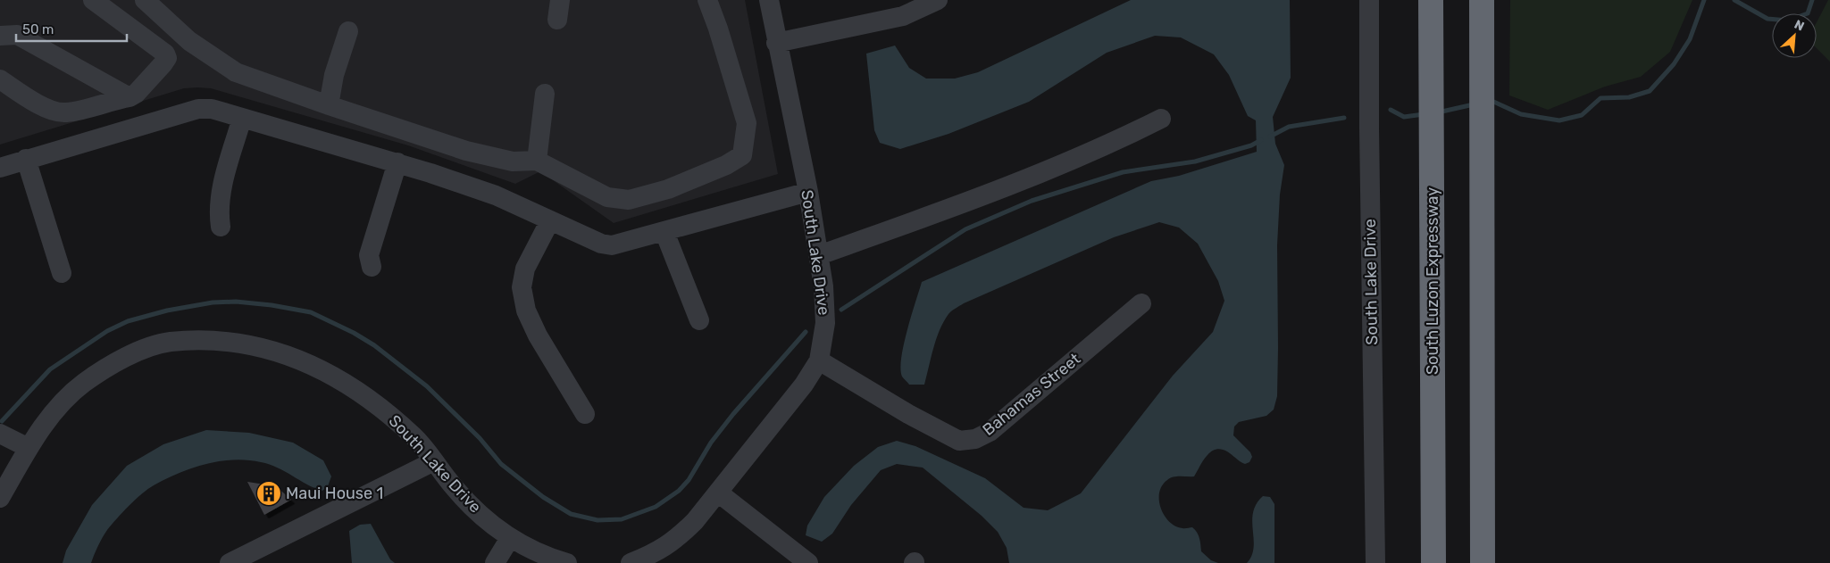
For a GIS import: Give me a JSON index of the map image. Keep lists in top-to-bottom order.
{
  "streets": {
    "highway": ["South Luzon Expressway"],
    "street": ["South Lake Drive", "Bahamas Street"]
  },
  "crossings": [
    ["South Lake Drive", "Bahamas Street"]
  ],
  "places": {
    "building": ["Maui House 1"]
  },
  "scale_bar": "50 m",
  "north": "top right"
}
